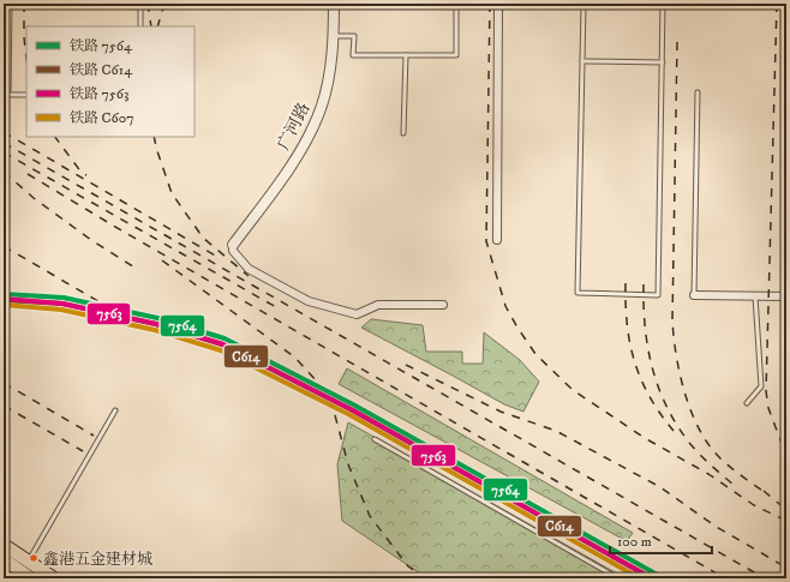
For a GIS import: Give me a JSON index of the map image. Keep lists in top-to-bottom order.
{
  "streets": {
    "street": ["广河路"]
  },
  "places": ["鑫港五金建材城"],
  "lines": [
    "rail line 7564",
    "rail line 7563",
    "rail line C614",
    "rail line C607"
  ],
  "legend": [
    "铁路 7564",
    "铁路 C614",
    "铁路 7563",
    "铁路 C607"
  ],
  "scale_bar": "100 m"
}
